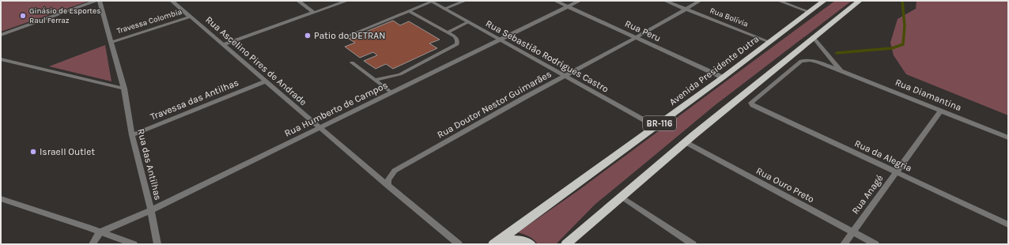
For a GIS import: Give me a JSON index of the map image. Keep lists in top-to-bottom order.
{
  "streets": {
    "highway": ["Avenida Presidente Dutra", "BR-116"],
    "street": [
      "Rua Bolívia",
      "Travessa Colombia",
      "Rua Peru",
      "Rua Sebastião Rodrigues Castro",
      "Rua Ascelino Pires de Andrade",
      "Rua Diamantina",
      "Travessa das Antilhas",
      "Rua Doutor Nestor Guimarães",
      "Rua Humberto de Campos",
      "Rua da Alegria",
      "Rua das Antilhas",
      "Rua Ouro Preto",
      "Rua Anagé"
    ]
  },
  "crossings": [
    ["Rua Bolívia", "Avenida Presidente Dutra"],
    ["Rua Bolívia", "Rua Doutor Nestor Guimarães"],
    ["Travessa Colombia", "Rua Ascelino Pires de Andrade"],
    ["Travessa Colombia", "Rua das Antilhas"],
    ["Rua Peru", "Avenida Presidente Dutra"],
    ["Rua Peru", "Rua Doutor Nestor Guimarães"],
    ["Rua Peru", "Rua Humberto de Campos"],
    ["Rua Sebastião Rodrigues Castro", "Avenida Presidente Dutra"],
    ["Rua Sebastião Rodrigues Castro", "Rua Doutor Nestor Guimarães"],
    ["Rua Sebastião Rodrigues Castro", "Rua Humberto de Campos"],
    ["Rua Ascelino Pires de Andrade", "Travessa das Antilhas"],
    ["Rua Ascelino Pires de Andrade", "Rua Doutor Nestor Guimarães"],
    ["Rua Ascelino Pires de Andrade", "Rua Humberto de Campos"],
    ["Rua Diamantina", "Rua da Alegria"],
    ["Rua Diamantina", "Rua Anagé"],
    ["Travessa das Antilhas", "Rua das Antilhas"],
    ["Rua Humberto de Campos", "Rua das Antilhas"],
    ["Rua da Alegria", "Rua Anagé"],
    ["Rua Ouro Preto", "Rua Anagé"]
  ],
  "places": ["Ginásio de Esportes Raul Ferraz", "Patio do DETRAN", "Israell Outlet"]
}
